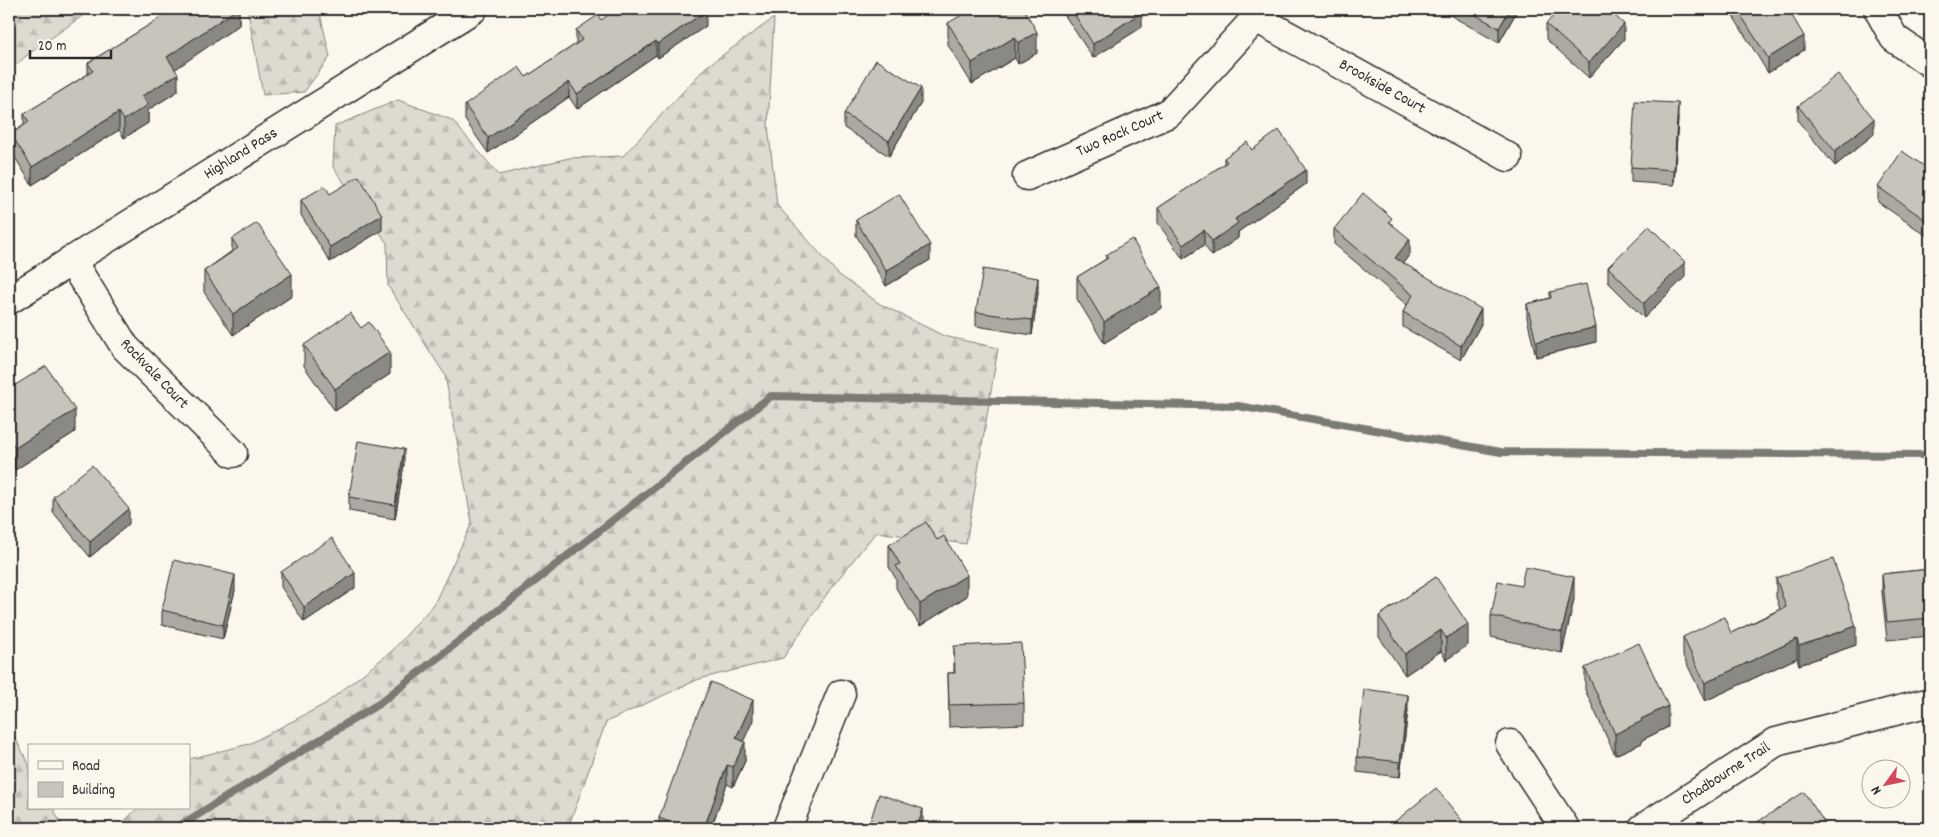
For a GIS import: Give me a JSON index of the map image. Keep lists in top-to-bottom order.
{
  "streets": {
    "street": [
      "Brookside Court",
      "Two Rock Court",
      "Highland Pass",
      "Rockvale Court",
      "Chadbourne Trail"
    ]
  },
  "crossings": [
    ["Brookside Court", "Two Rock Court"],
    ["Highland Pass", "Rockvale Court"]
  ],
  "legend": ["Road", "Building"],
  "scale_bar": "20 m",
  "north": "bottom left"
}
